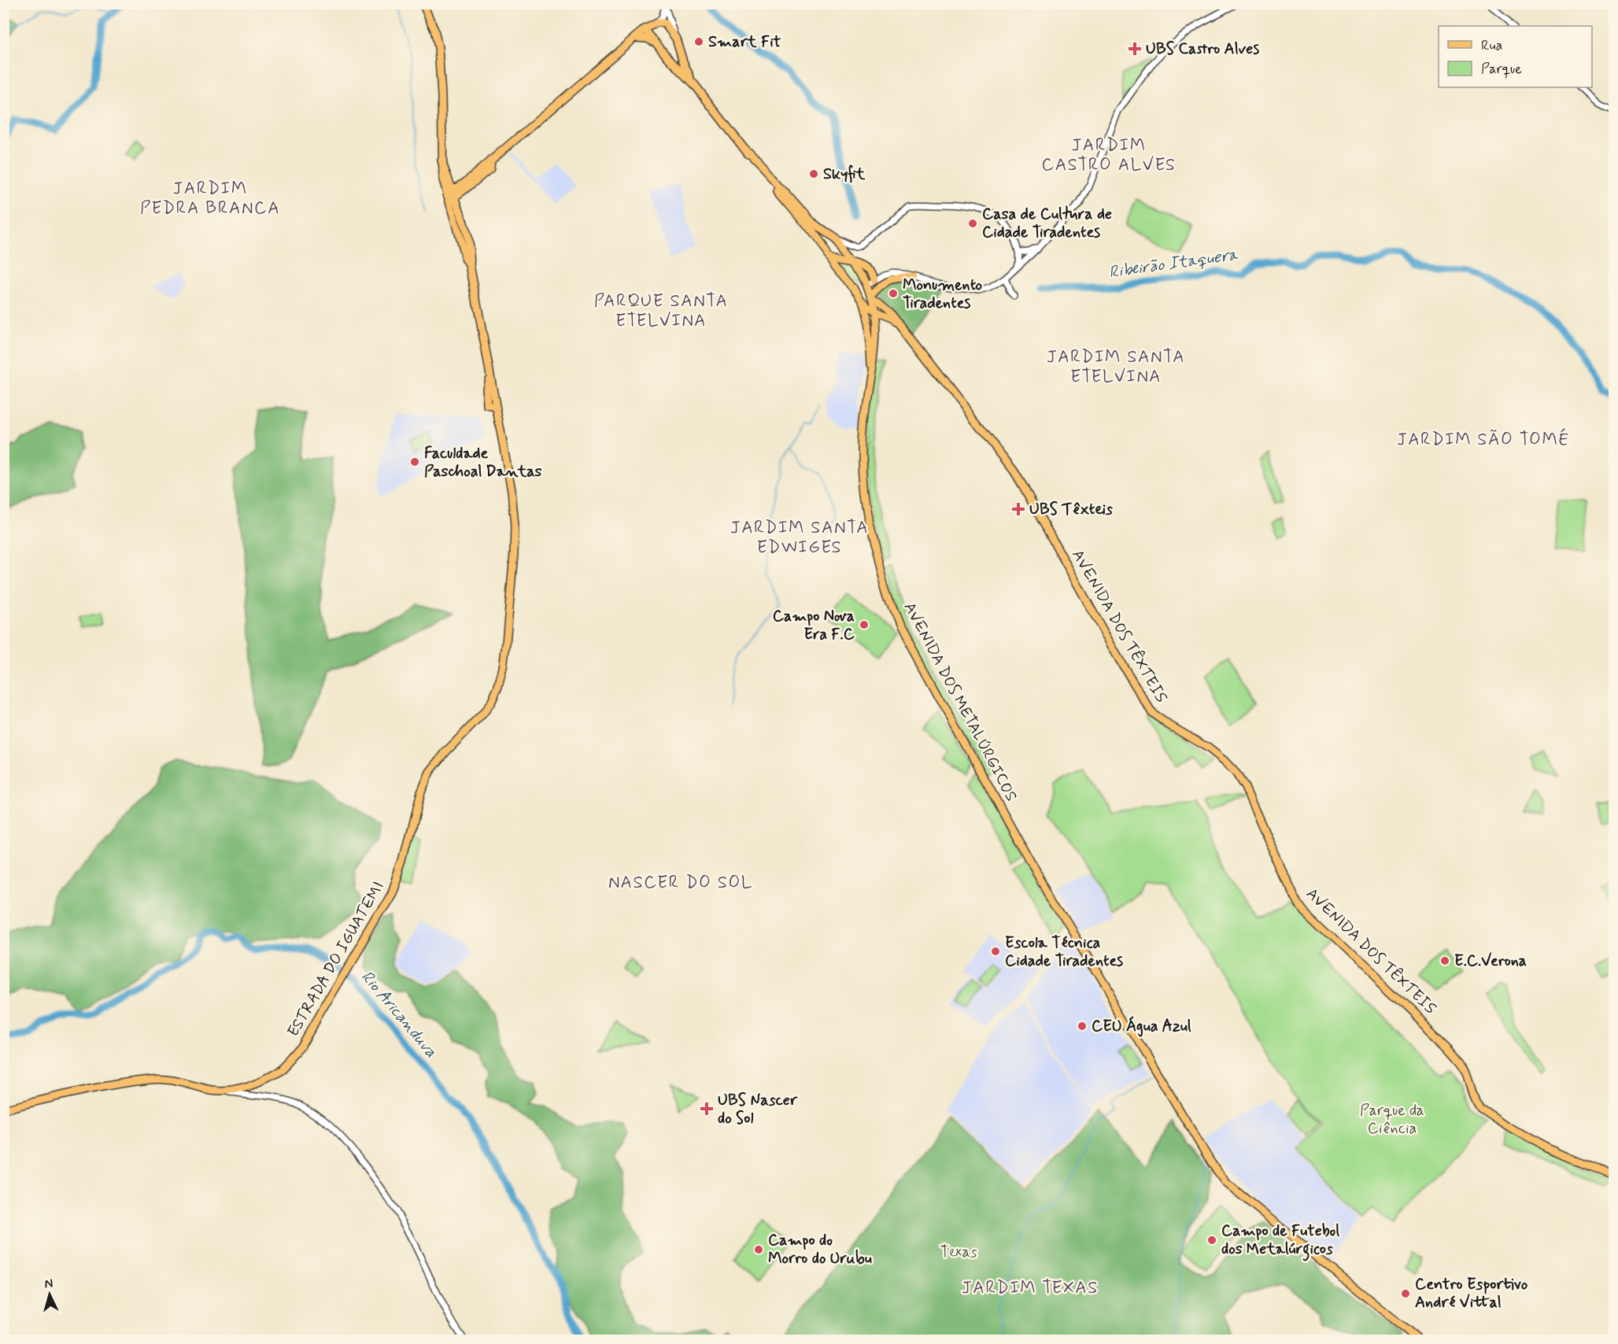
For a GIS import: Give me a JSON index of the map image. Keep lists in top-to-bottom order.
{
  "streets": {
    "main road": ["AVENIDA DOS TÊXTEIS", "AVENIDA DOS METALÚRGICOS", "ESTRADA DO IGUATEMI"]
  },
  "crossings": [
    ["AVENIDA DOS TÊXTEIS", "AVENIDA DOS METALÚRGICOS"]
  ],
  "districts": [
    "JARDIM CASTRO ALVES",
    "JARDIM PEDRA BRANCA",
    "PARQUE SANTA ETELVINA",
    "JARDIM SANTA ETELVINA",
    "JARDIM SÃO TOMÉ",
    "JARDIM SANTA EDWIGES",
    "NASCER DO SOL",
    "JARDIM TEXAS"
  ],
  "water": ["Ribeirão Itaquera", "Rio Aricanduva"],
  "parks": ["Parque da Ciência", "Texas"],
  "places": {
    "other": [
      "Smart Fit",
      "Skyfit",
      "Casa de Cultura de Cidade Tiradentes",
      "Monumento Tiradentes",
      "Faculdade Paschoal Dantas",
      "Campo Nova Era F.C",
      "Escola Técnica Cidade Tiradentes",
      "E.C.Verona",
      "CEU Água Azul",
      "Campo de Futebol dos Metalúrgicos",
      "Campo do Morro do Urubu",
      "Centro Esportivo André Vittal"
    ],
    "health": ["UBS Castro Alves", "UBS Têxteis", "UBS Nascer do Sol"]
  },
  "legend": ["Rua", "Parque"],
  "north": "top"
}
